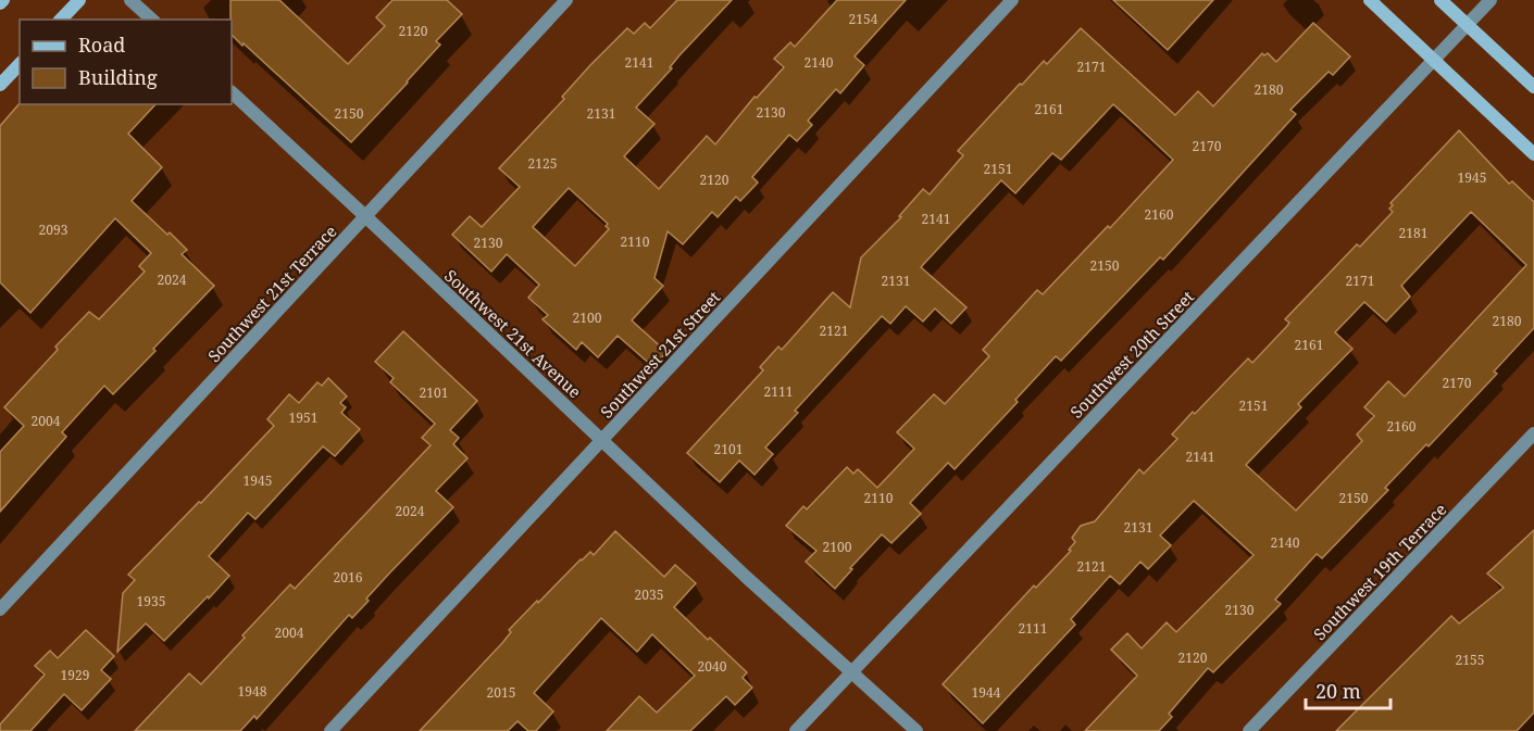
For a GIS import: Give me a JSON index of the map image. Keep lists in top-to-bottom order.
{
  "streets": {
    "street": [
      "Southwest 21st Terrace",
      "Southwest 21st Avenue",
      "Southwest 21st Street",
      "Southwest 20th Street",
      "Southwest 19th Terrace"
    ]
  },
  "crossings": [
    ["Southwest 21st Terrace", "Southwest 21st Avenue"],
    ["Southwest 21st Avenue", "Southwest 21st Street"],
    ["Southwest 21st Avenue", "Southwest 20th Street"]
  ],
  "house_numbers": [
    "2154",
    "2120",
    "2141",
    "2140",
    "2171",
    "2180",
    "2161",
    "2130",
    "2150",
    "2131",
    "2170",
    "2125",
    "2151",
    "1945",
    "2120",
    "2160",
    "2141",
    "2093",
    "2181",
    "2110",
    "2130",
    "2150",
    "2024",
    "2131",
    "2171",
    "2100",
    "2180",
    "2121",
    "2161",
    "2170",
    "2111",
    "2101",
    "2151",
    "1951",
    "2004",
    "2160",
    "2101",
    "2141",
    "1945",
    "2110",
    "2150",
    "2024",
    "2131",
    "2140",
    "2100",
    "2121",
    "2016",
    "2035",
    "1935",
    "2130",
    "2111",
    "2004",
    "2120",
    "2155",
    "2040",
    "1929",
    "1948",
    "2015",
    "1944"
  ],
  "legend": ["Road", "Building"],
  "scale_bar": "20 m"
}
